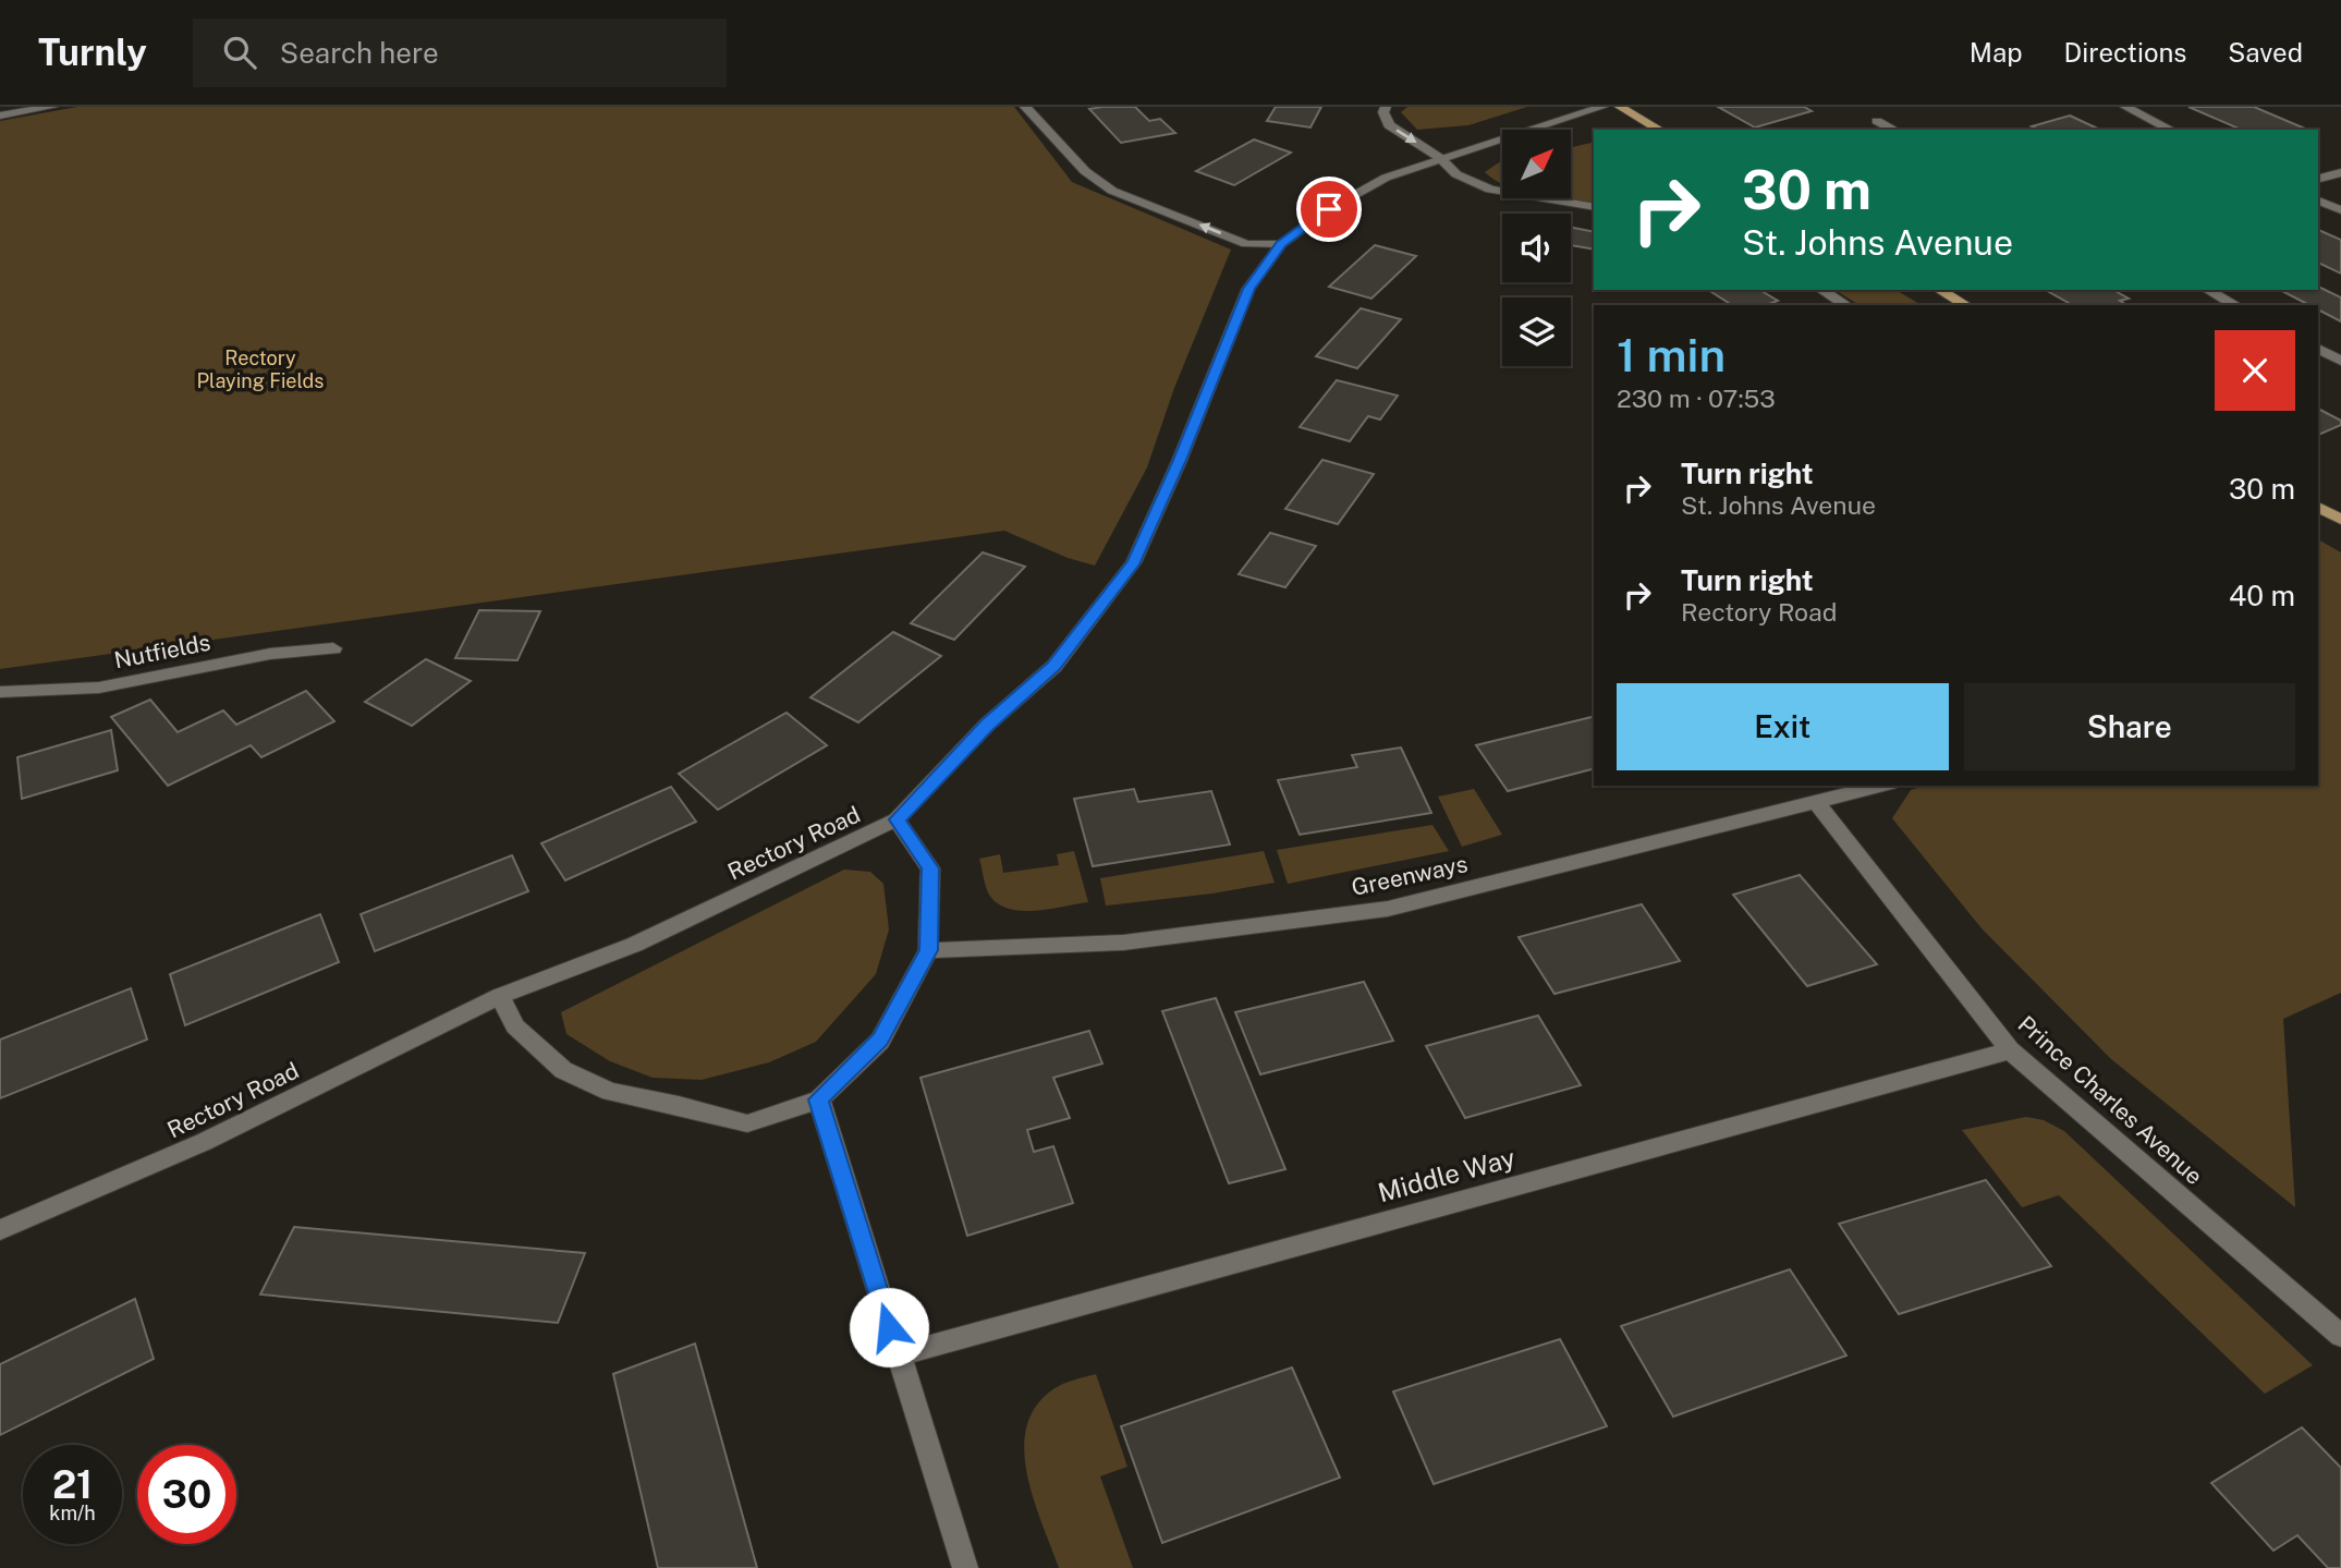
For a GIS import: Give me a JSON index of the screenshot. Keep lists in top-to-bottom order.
{
  "streets": {
    "street": [
      "Nutfields",
      "Rectory Road",
      "Greenways",
      "Prince Charles Avenue",
      "Middle Way"
    ]
  },
  "crossings": [
    ["Greenways", "Prince Charles Avenue"],
    ["Prince Charles Avenue", "Middle Way"]
  ],
  "parks": ["Rectory Playing Fields"],
  "north": "top right",
  "page": {
    "header": "Turnly",
    "search": "Search here",
    "nav": ["Map", "Directions", "Saved"],
    "turn": ["30 m", "St. Johns Avenue"],
    "heading": ["1 min", "230 m · 07:53"],
    "list": [
      {
        "name": "Turn right",
        "note": "St. Johns Avenue",
        "value": "30 m"
      },
      {
        "name": "Turn right",
        "note": "Rectory Road",
        "value": "40 m"
      }
    ],
    "buttons": ["Exit", "Share"],
    "speed": "21 km/h",
    "limit": "30"
  }
}
